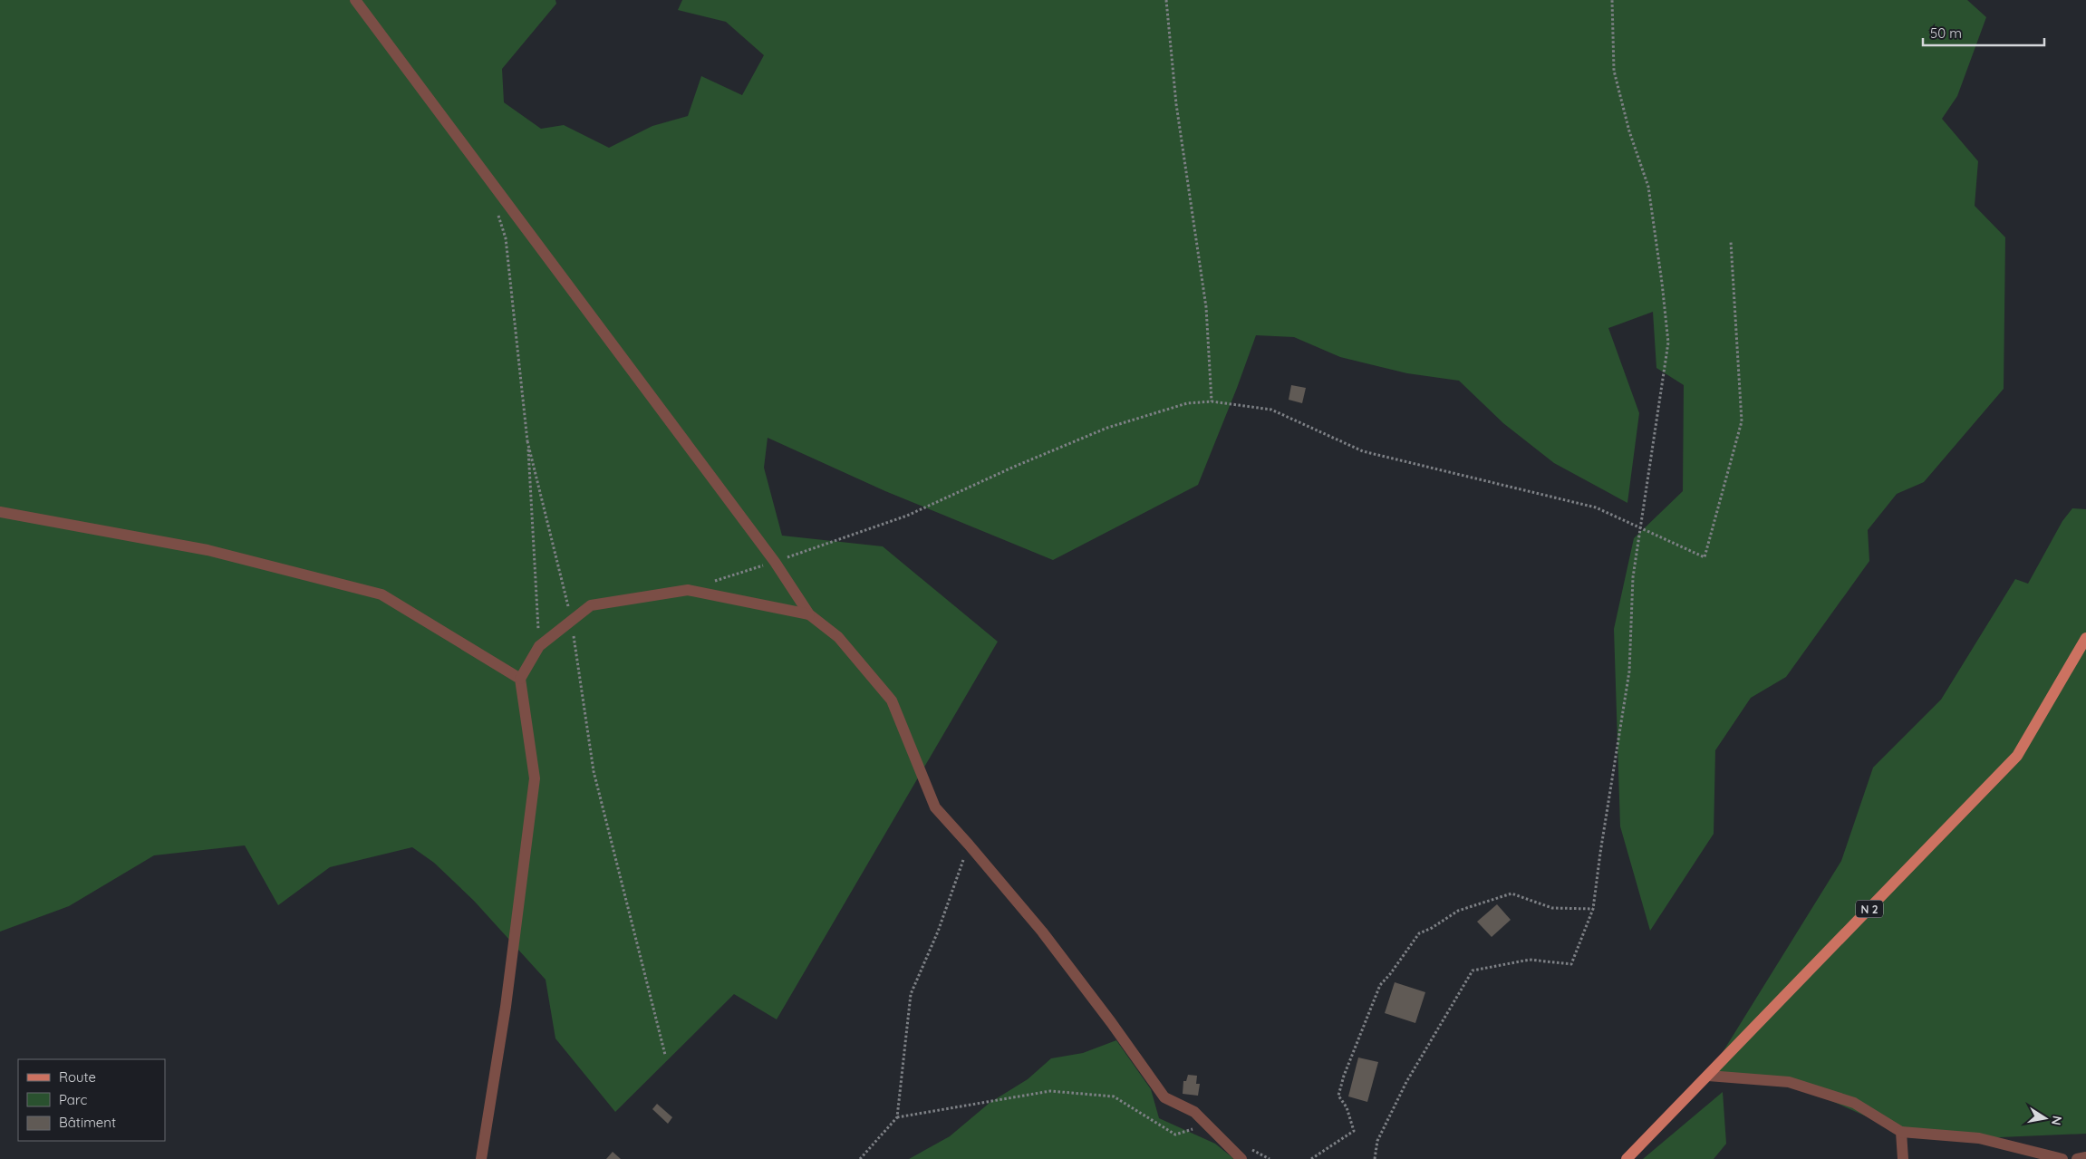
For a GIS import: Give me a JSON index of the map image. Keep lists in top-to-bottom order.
{
  "streets": {
    "main road": ["N 2"]
  },
  "legend": ["Route", "Parc", "Bâtiment"],
  "scale_bar": "50 m",
  "north": "right"
}
